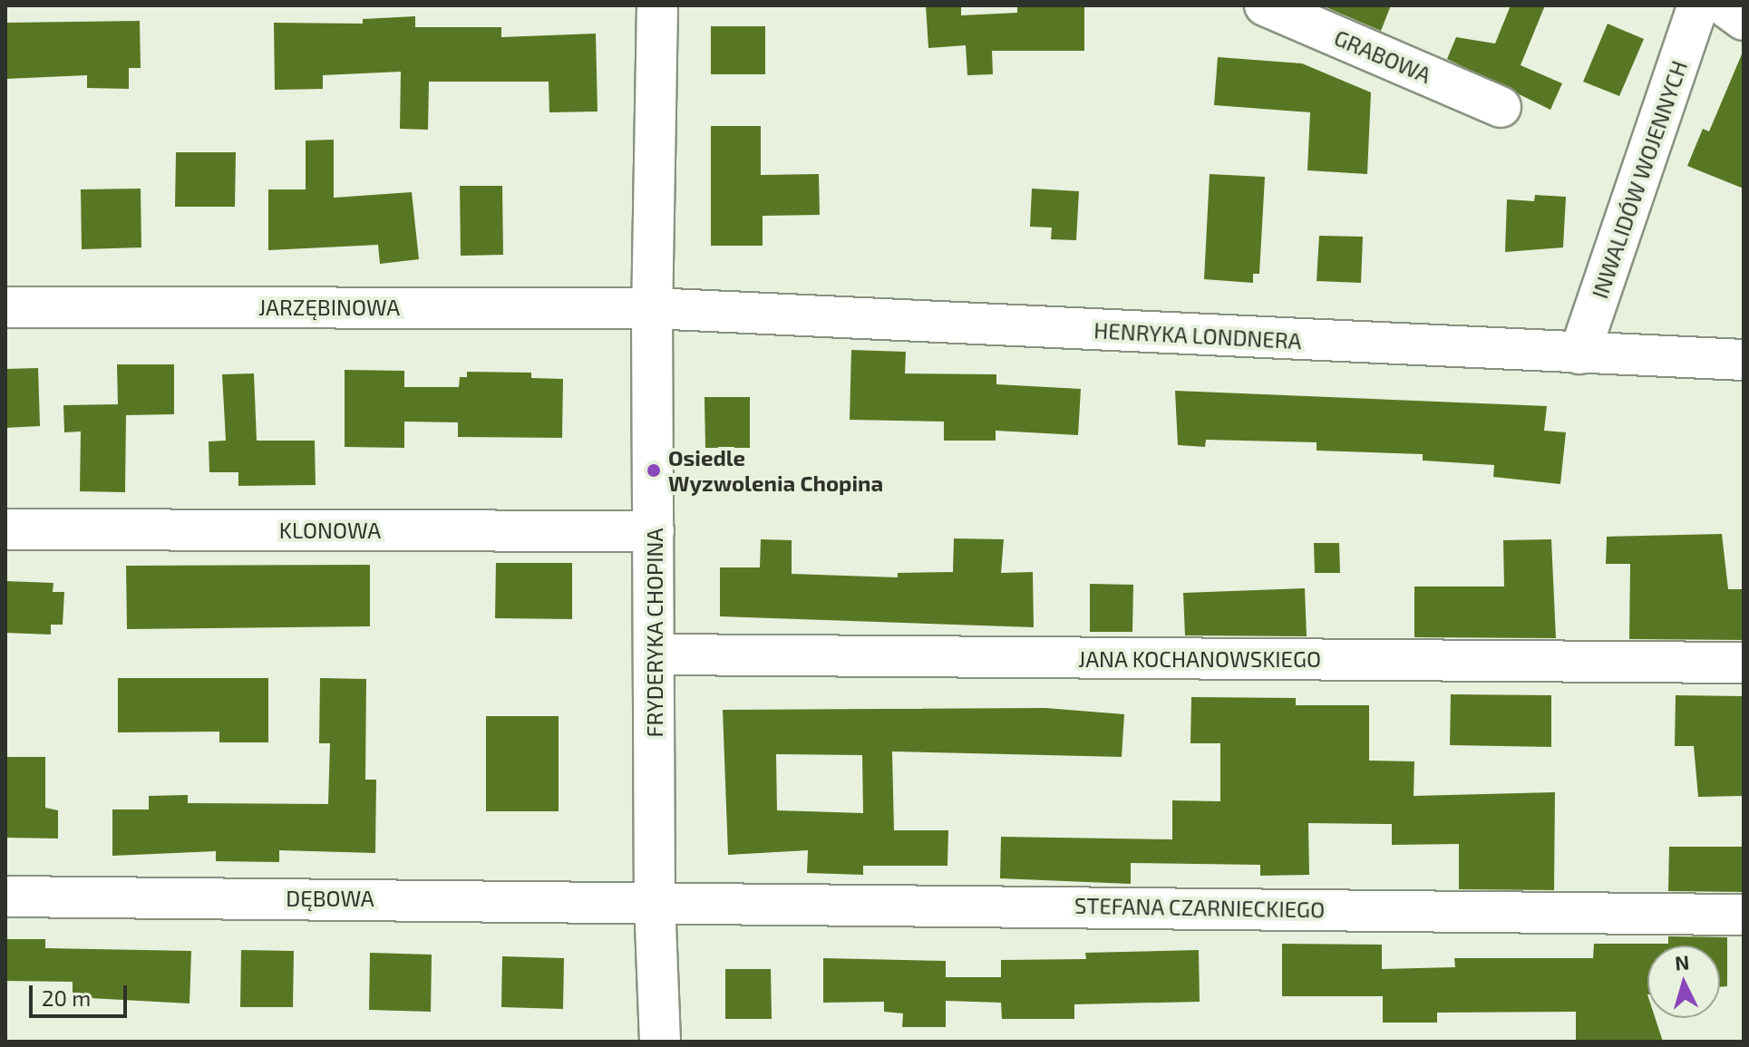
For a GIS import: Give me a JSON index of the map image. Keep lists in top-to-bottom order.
{
  "streets": {
    "street": [
      "GRABOWA",
      "INWALIDÓW WOJENNYCH",
      "JARZĘBINOWA",
      "HENRYKA LONDNERA",
      "KLONOWA",
      "FRYDERYKA CHOPINA",
      "JANA KOCHANOWSKIEGO",
      "DĘBOWA",
      "STEFANA CZARNIECKIEGO"
    ]
  },
  "crossings": [
    ["INWALIDÓW WOJENNYCH", "HENRYKA LONDNERA"],
    ["JARZĘBINOWA", "HENRYKA LONDNERA"],
    ["JARZĘBINOWA", "FRYDERYKA CHOPINA"],
    ["HENRYKA LONDNERA", "FRYDERYKA CHOPINA"],
    ["KLONOWA", "FRYDERYKA CHOPINA"],
    ["FRYDERYKA CHOPINA", "JANA KOCHANOWSKIEGO"],
    ["FRYDERYKA CHOPINA", "DĘBOWA"],
    ["FRYDERYKA CHOPINA", "STEFANA CZARNIECKIEGO"],
    ["DĘBOWA", "STEFANA CZARNIECKIEGO"]
  ],
  "places": ["Osiedle Wyzwolenia Chopina"],
  "scale_bar": "20 m",
  "north": "top"
}
